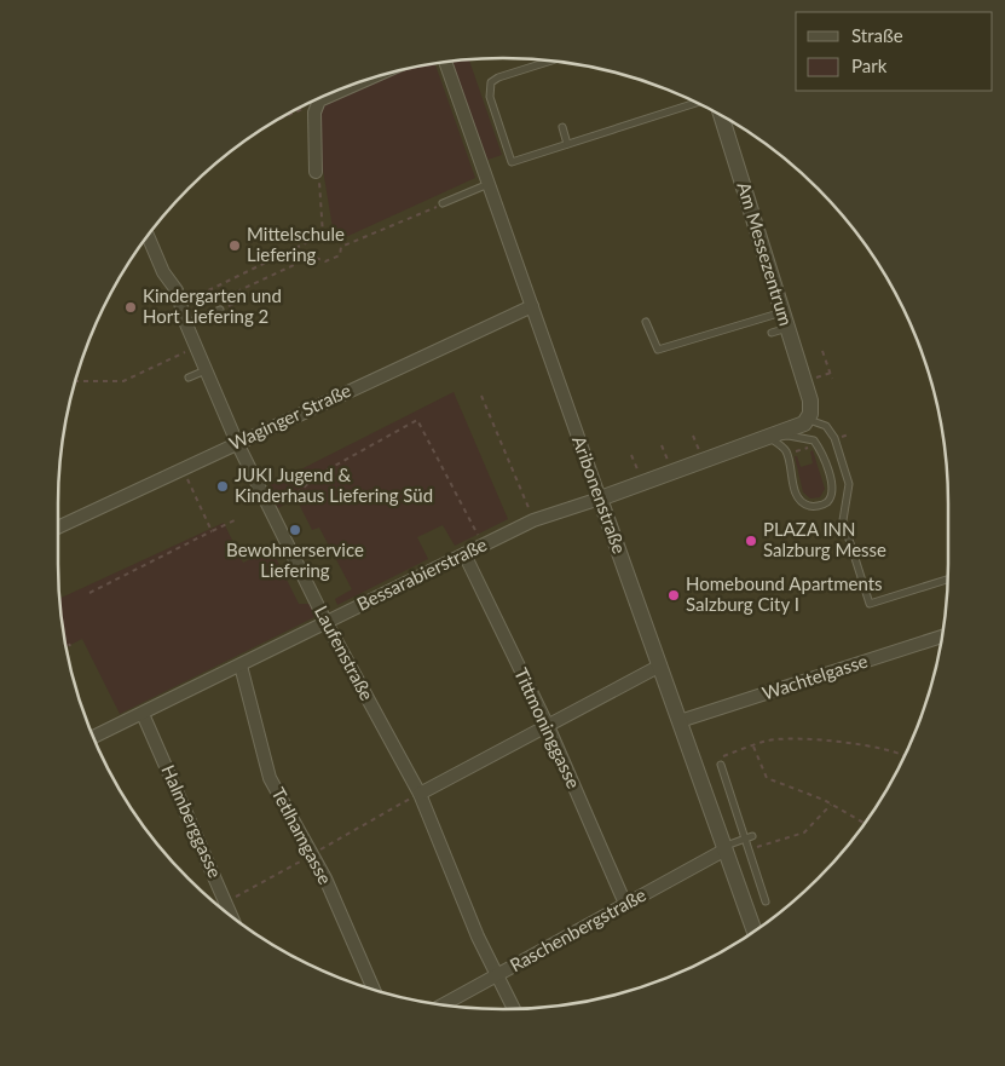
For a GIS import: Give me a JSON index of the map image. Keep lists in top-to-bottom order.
{
  "streets": {
    "street": [
      "Am Messezentrum",
      "Waginger Straße",
      "Aribonenstraße",
      "Bessarabierstraße",
      "Laufenstraße",
      "Wachtelgasse",
      "Tittmoninggasse",
      "Halmberggasse",
      "Tetlhamgasse",
      "Raschenbergstraße"
    ]
  },
  "crossings": [
    ["Waginger Straße", "Aribonenstraße"],
    ["Waginger Straße", "Laufenstraße"],
    ["Aribonenstraße", "Bessarabierstraße"],
    ["Aribonenstraße", "Wachtelgasse"],
    ["Aribonenstraße", "Raschenbergstraße"],
    ["Bessarabierstraße", "Laufenstraße"],
    ["Bessarabierstraße", "Tittmoninggasse"],
    ["Bessarabierstraße", "Halmberggasse"],
    ["Bessarabierstraße", "Tetlhamgasse"],
    ["Laufenstraße", "Raschenbergstraße"],
    ["Tittmoninggasse", "Raschenbergstraße"]
  ],
  "places": [
    "Mittelschule Liefering",
    "Kindergarten und Hort Liefering 2",
    "JUKI Jugend & Kinderhaus Liefering Süd",
    "Bewohnerservice Liefering",
    "PLAZA INN Salzburg Messe",
    "Homebound Apartments Salzburg City I"
  ],
  "legend": ["Straße", "Park"]
}
